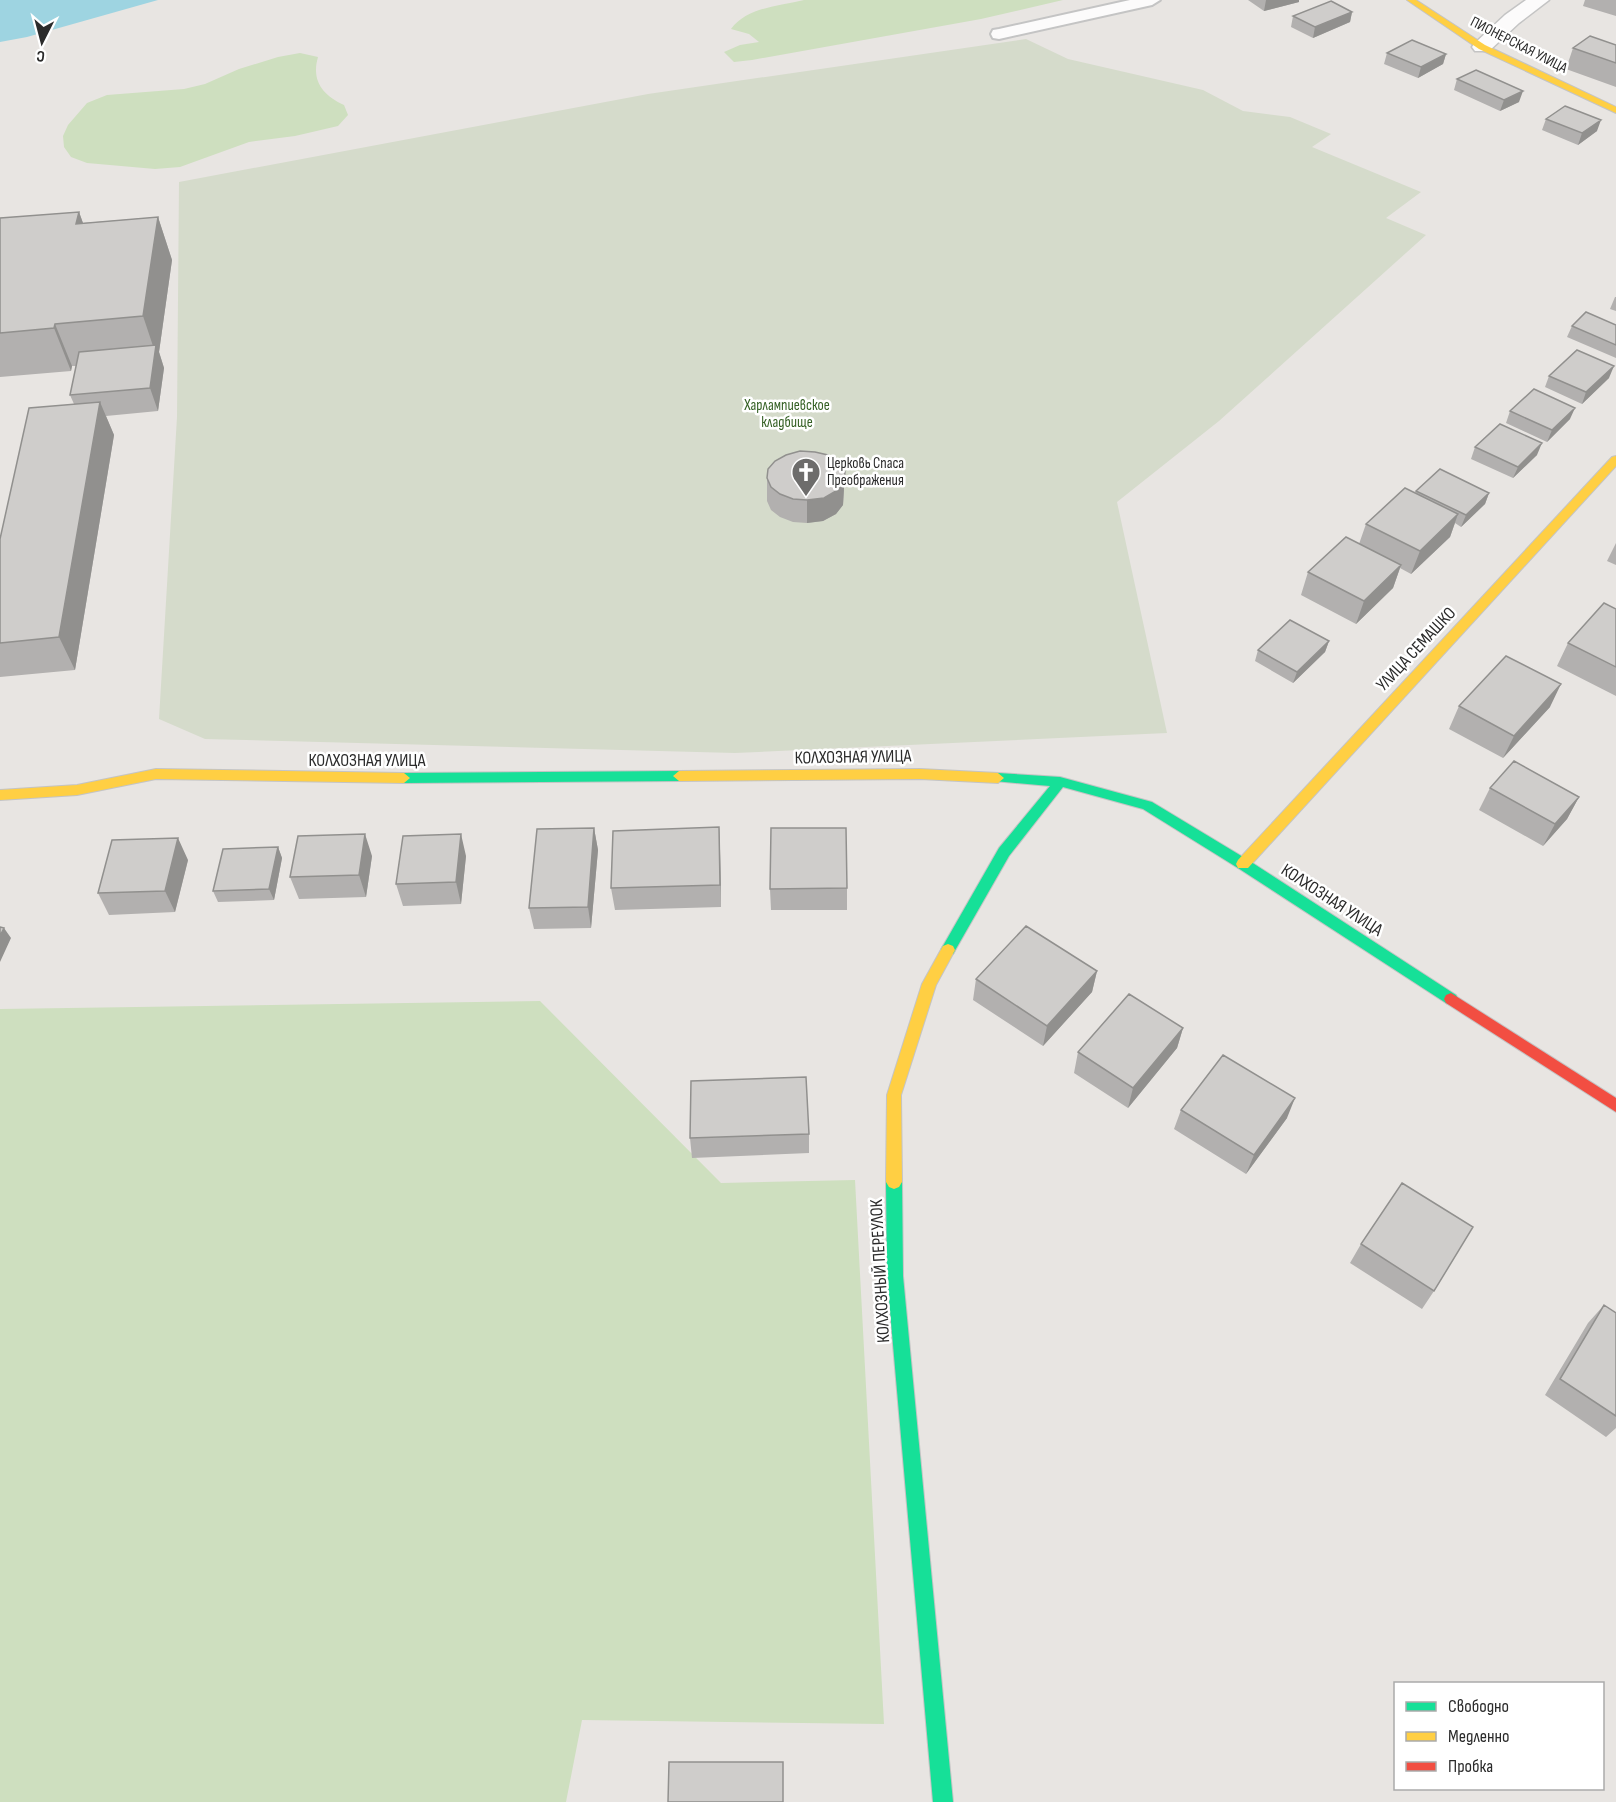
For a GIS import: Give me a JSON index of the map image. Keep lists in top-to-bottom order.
{
  "streets": {
    "street": [
      "ПИОНЕРСКАЯ УЛИЦА",
      "УЛИЦА СЕМАШКО",
      "КОЛХОЗНАЯ УЛИЦА",
      "КОЛХОЗНЫЙ ПЕРЕУЛОК"
    ]
  },
  "crossings": [
    ["УЛИЦА СЕМАШКО", "КОЛХОЗНАЯ УЛИЦА"],
    ["КОЛХОЗНАЯ УЛИЦА", "КОЛХОЗНЫЙ ПЕРЕУЛОК"]
  ],
  "parks": ["Харлампиевское кладбище"],
  "places": {
    "church": ["Церковь Спаса Преображения"]
  },
  "legend": ["Свободно", "Медленно", "Пробка"],
  "north": "bottom"
}
